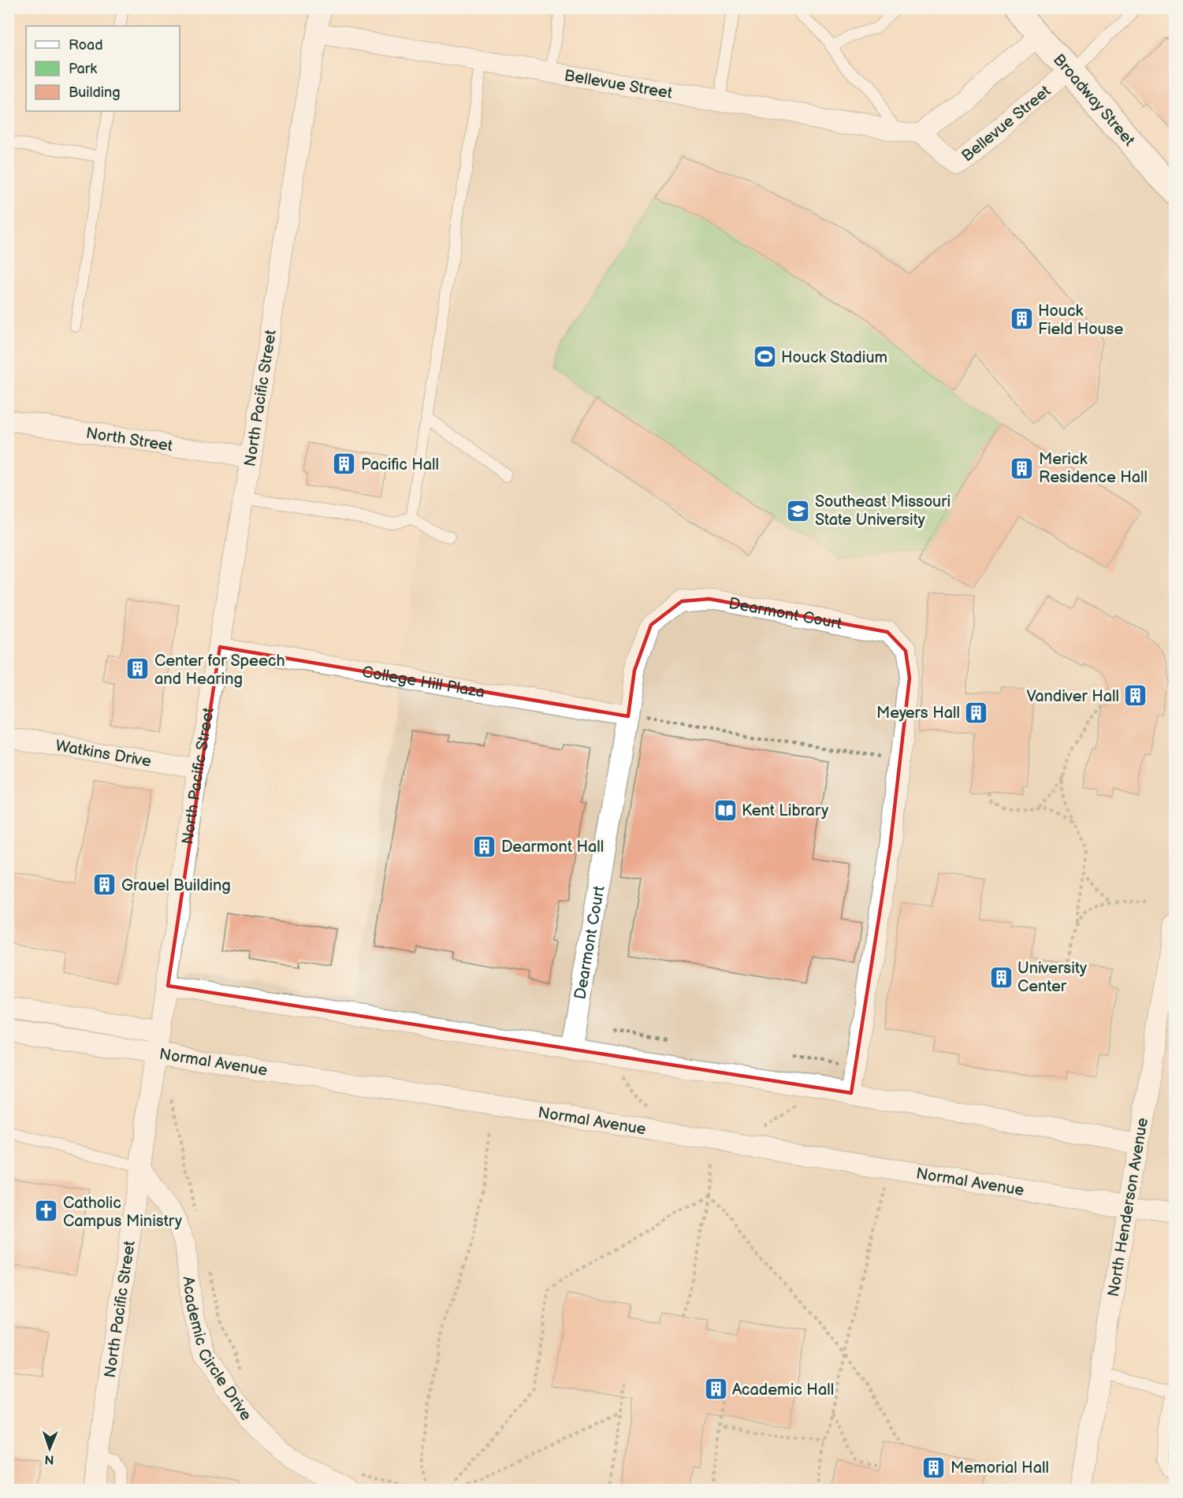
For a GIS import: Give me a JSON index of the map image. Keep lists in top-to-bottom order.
{
  "streets": {
    "main road": ["Broadway Street"],
    "street": [
      "Bellevue Street",
      "North Pacific Street",
      "North Street",
      "Dearmont Court",
      "College Hill Plaza",
      "Watkins Drive",
      "Normal Avenue",
      "North Henderson Avenue",
      "Academic Circle Drive"
    ]
  },
  "crossings": [
    ["Bellevue Street", "Broadway Street"],
    ["Bellevue Street", "North Pacific Street"],
    ["North Pacific Street", "North Street"],
    ["North Pacific Street", "College Hill Plaza"],
    ["North Pacific Street", "Watkins Drive"],
    ["North Pacific Street", "Normal Avenue"],
    ["North Pacific Street", "Academic Circle Drive"],
    ["Dearmont Court", "College Hill Plaza"],
    ["Normal Avenue", "North Henderson Avenue"]
  ],
  "places": {
    "building": [
      "Houck Field House",
      "Pacific Hall",
      "Merick Residence Hall",
      "Center for Speech and Hearing",
      "Vandiver Hall",
      "Meyers Hall",
      "Dearmont Hall",
      "Grauel Building",
      "University Center",
      "Academic Hall",
      "Memorial Hall"
    ],
    "sports": ["Houck Stadium"],
    "school or university": ["Southeast Missouri State University"],
    "library": ["Kent Library"],
    "church": ["Catholic Campus Ministry"]
  },
  "legend": ["Road", "Park", "Building"],
  "north": "bottom"
}
